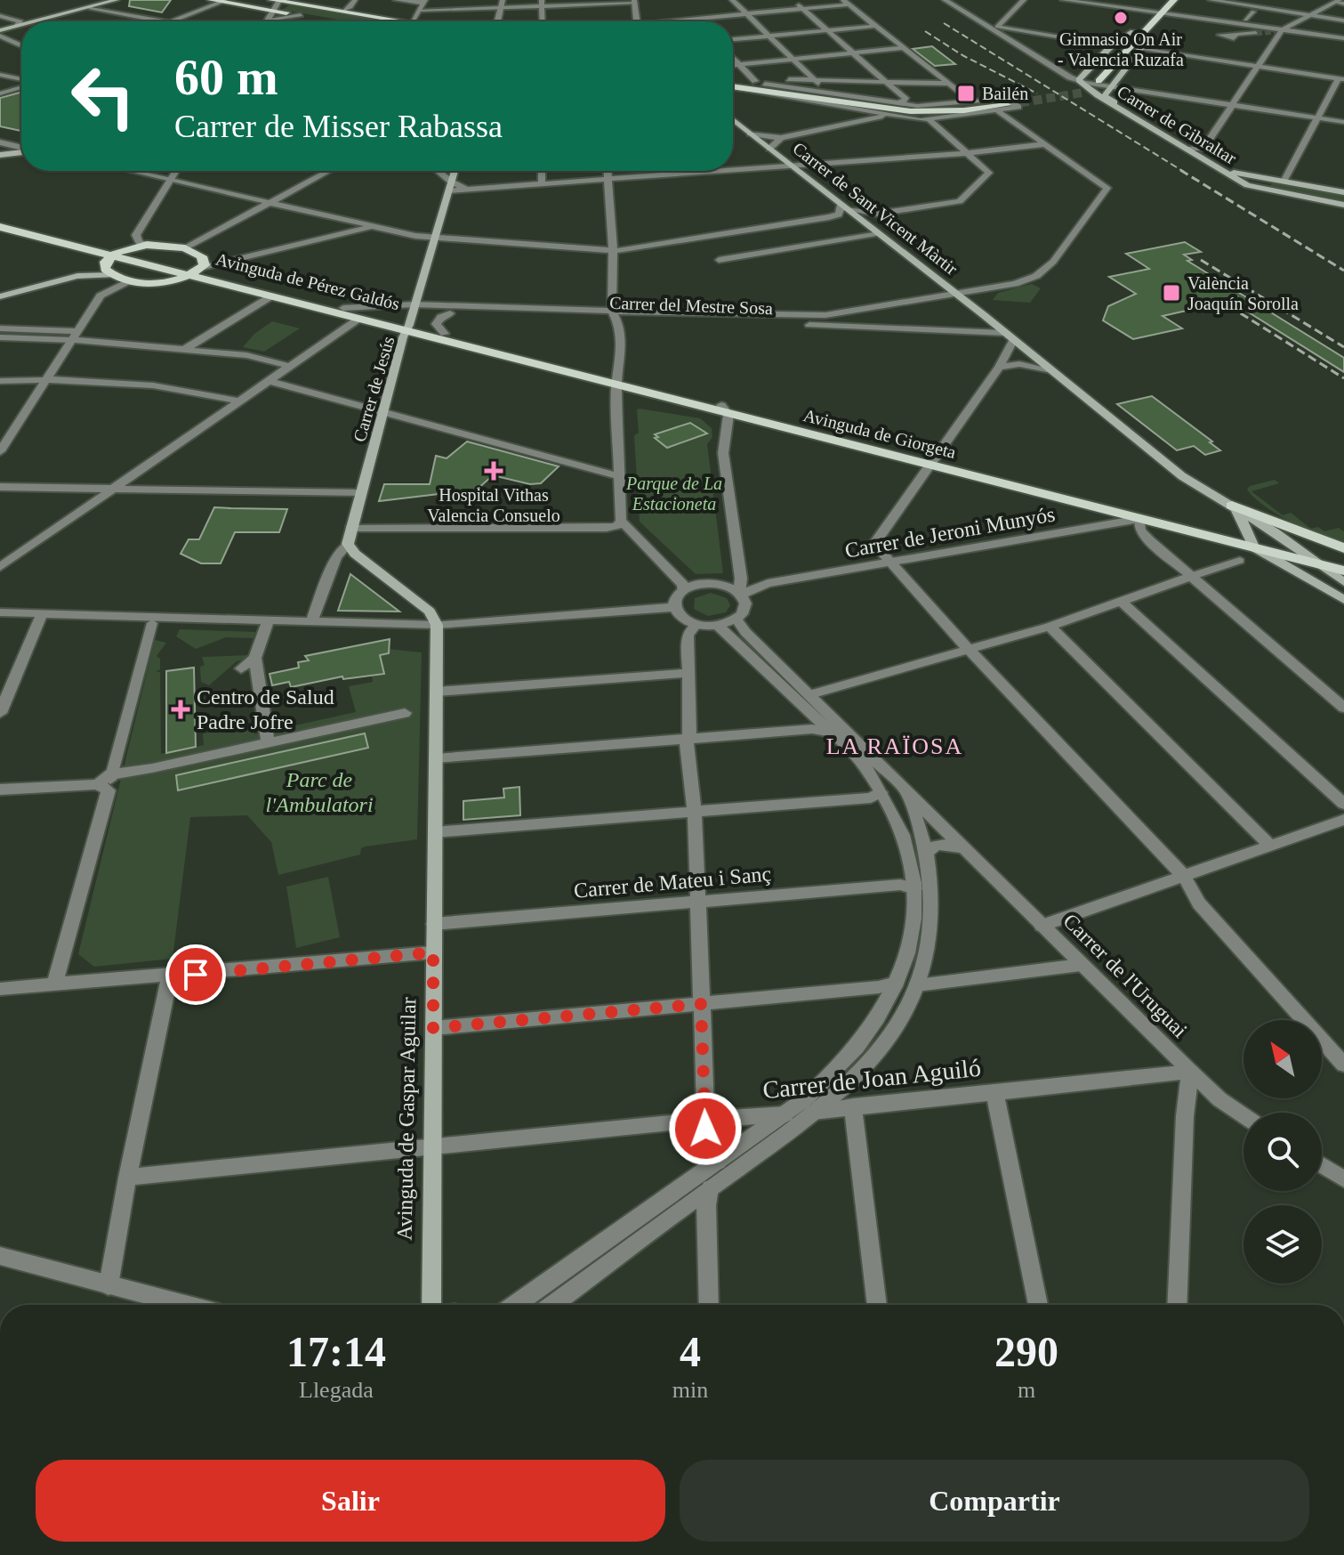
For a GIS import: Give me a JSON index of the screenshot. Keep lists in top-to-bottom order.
{
  "streets": {
    "main road": [
      "Carrer de Gibraltar",
      "Carrer de Sant Vicent Màrtir",
      "Avinguda de Pérez Galdós",
      "Carrer de Jesús",
      "Avinguda de Giorgeta",
      "Avinguda de Gaspar Aguilar"
    ],
    "street": [
      "Carrer del Mestre Sosa",
      "Carrer de Jeroni Munyós",
      "Carrer de Mateu i Sanç",
      "Carrer de l'Uruguai",
      "Carrer de Joan Aguiló"
    ]
  },
  "crossings": [
    ["Carrer de Sant Vicent Màrtir", "Carrer del Mestre Sosa"],
    ["Carrer de Sant Vicent Màrtir", "Avinguda de Giorgeta"],
    ["Avinguda de Pérez Galdós", "Carrer del Mestre Sosa"],
    ["Avinguda de Pérez Galdós", "Carrer de Jesús"],
    ["Avinguda de Pérez Galdós", "Avinguda de Giorgeta"],
    ["Carrer del Mestre Sosa", "Carrer de Jesús"],
    ["Carrer de Jesús", "Avinguda de Giorgeta"],
    ["Avinguda de Giorgeta", "Carrer de Jeroni Munyós"],
    ["Carrer de Jeroni Munyós", "Carrer de l'Uruguai"],
    ["Carrer de Mateu i Sanç", "Avinguda de Gaspar Aguilar"],
    ["Carrer de l'Uruguai", "Carrer de Joan Aguiló"],
    ["Carrer de Joan Aguiló", "Avinguda de Gaspar Aguilar"]
  ],
  "districts": ["LA RAÏOSA"],
  "parks": ["Parque de La Estacioneta", "Parc de l'Ambulatori"],
  "places": {
    "other": ["Gimnasio On Air - Valencia Ruzafa"],
    "transit": ["Bailén", "València Joaquín Sorolla"],
    "health": ["Hospital Vithas Valencia Consuelo", "Centro de Salud Padre Jofre"]
  },
  "north": "top left",
  "page": {
    "turn": ["60 m", "Carrer de Misser Rabassa"],
    "eta": [
      "17:14",
      "Llegada",
      "4",
      "min",
      "290",
      "m"
    ],
    "buttons": ["Salir", "Compartir"]
  }
}
